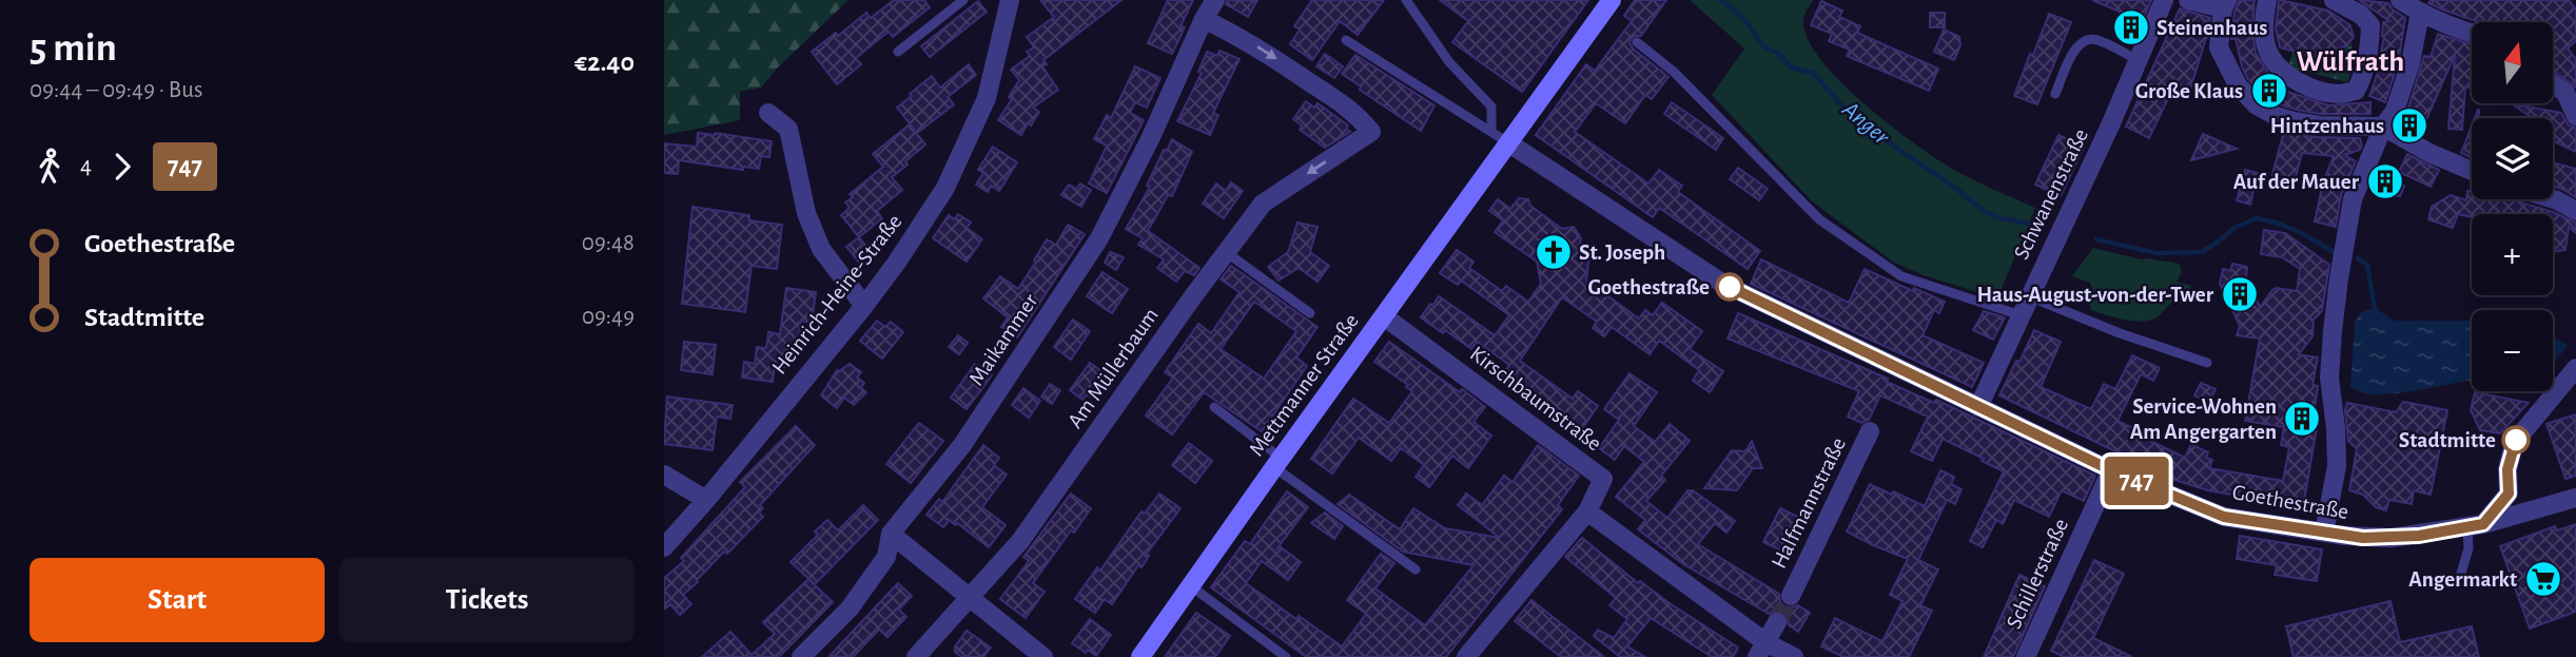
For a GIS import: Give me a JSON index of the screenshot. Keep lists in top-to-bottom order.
{
  "streets": {
    "main road": ["Mettmanner Straße"],
    "street": [
      "Schwanenstraße",
      "Heinrich-Heine-Straße",
      "Maikammer",
      "Am Müllerbaum",
      "Kirschbaumstraße",
      "Goethestraße",
      "Halfmannstraße",
      "Schillerstraße"
    ]
  },
  "crossings": [
    ["Schwanenstraße", "Goethestraße"],
    ["Maikammer", "Am Müllerbaum"],
    ["Mettmanner Straße", "Kirschbaumstraße"],
    ["Mettmanner Straße", "Goethestraße"],
    ["Goethestraße", "Schillerstraße"]
  ],
  "districts": ["Wülfrath"],
  "water": ["Anger"],
  "places": {
    "building": [
      "Steinenhaus",
      "Große Klaus",
      "Hintzenhaus",
      "Auf der Mauer",
      "Haus-August-von-der-Twer",
      "Service-Wohnen Am Angergarten"
    ],
    "church": ["St. Joseph"],
    "other": ["Goethestraße", "Stadtmitte"],
    "supermarket": ["Angermarkt"]
  },
  "lines": ["bus line 747"],
  "north": "top",
  "page": {
    "heading": ["5 min", "09:44 – 09:49 · Bus", "€2.40"],
    "on_map": "747",
    "map_buttons": ["+", "−"],
    "legs": ["4", "747"],
    "list": [
      {
        "name": "Goethestraße",
        "value": "09:48"
      },
      {
        "name": "Stadtmitte",
        "value": "09:49"
      }
    ],
    "buttons": ["Start", "Tickets"]
  }
}
